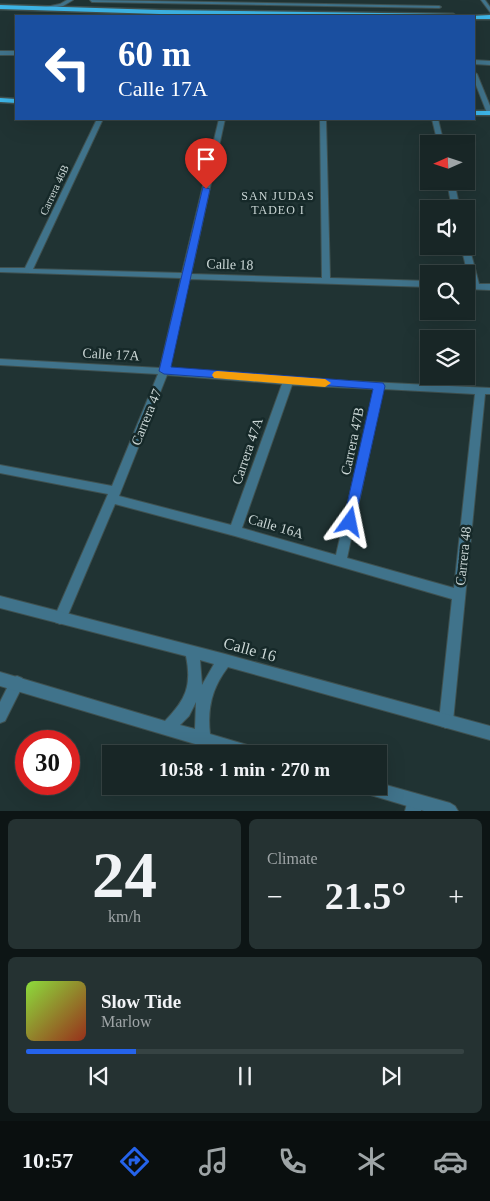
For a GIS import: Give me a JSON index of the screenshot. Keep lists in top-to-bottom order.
{
  "streets": {
    "street": [
      "Carrera 46B",
      "Calle 18",
      "Calle 17A",
      "Carrera 47",
      "Carrera 47B",
      "Carrera 47A",
      "Calle 16A",
      "Carrera 48",
      "Calle 16"
    ]
  },
  "crossings": [
    ["Carrera 46B", "Calle 18"],
    ["Calle 18", "Carrera 47"],
    ["Calle 17A", "Carrera 47"],
    ["Calle 17A", "Carrera 47B"],
    ["Calle 17A", "Carrera 47A"],
    ["Calle 17A", "Carrera 48"],
    ["Carrera 47", "Calle 16A"],
    ["Carrera 47", "Calle 16"],
    ["Carrera 47B", "Calle 16A"],
    ["Carrera 47A", "Calle 16A"],
    ["Calle 16A", "Carrera 48"],
    ["Carrera 48", "Calle 16"]
  ],
  "districts": ["SAN JUDAS TADEO I"],
  "north": "left",
  "page": {
    "turn": ["60 m", "Calle 17A"],
    "limit": "30",
    "trip": "10:58 · 1 min · 270 m",
    "tile": [
      ["24", "km/h"],
      "Climate"
    ],
    "heat": ["−", "21.5°", "+"],
    "song": ["Slow Tide", "Marlow"],
    "tabs": "10:57"
  }
}
